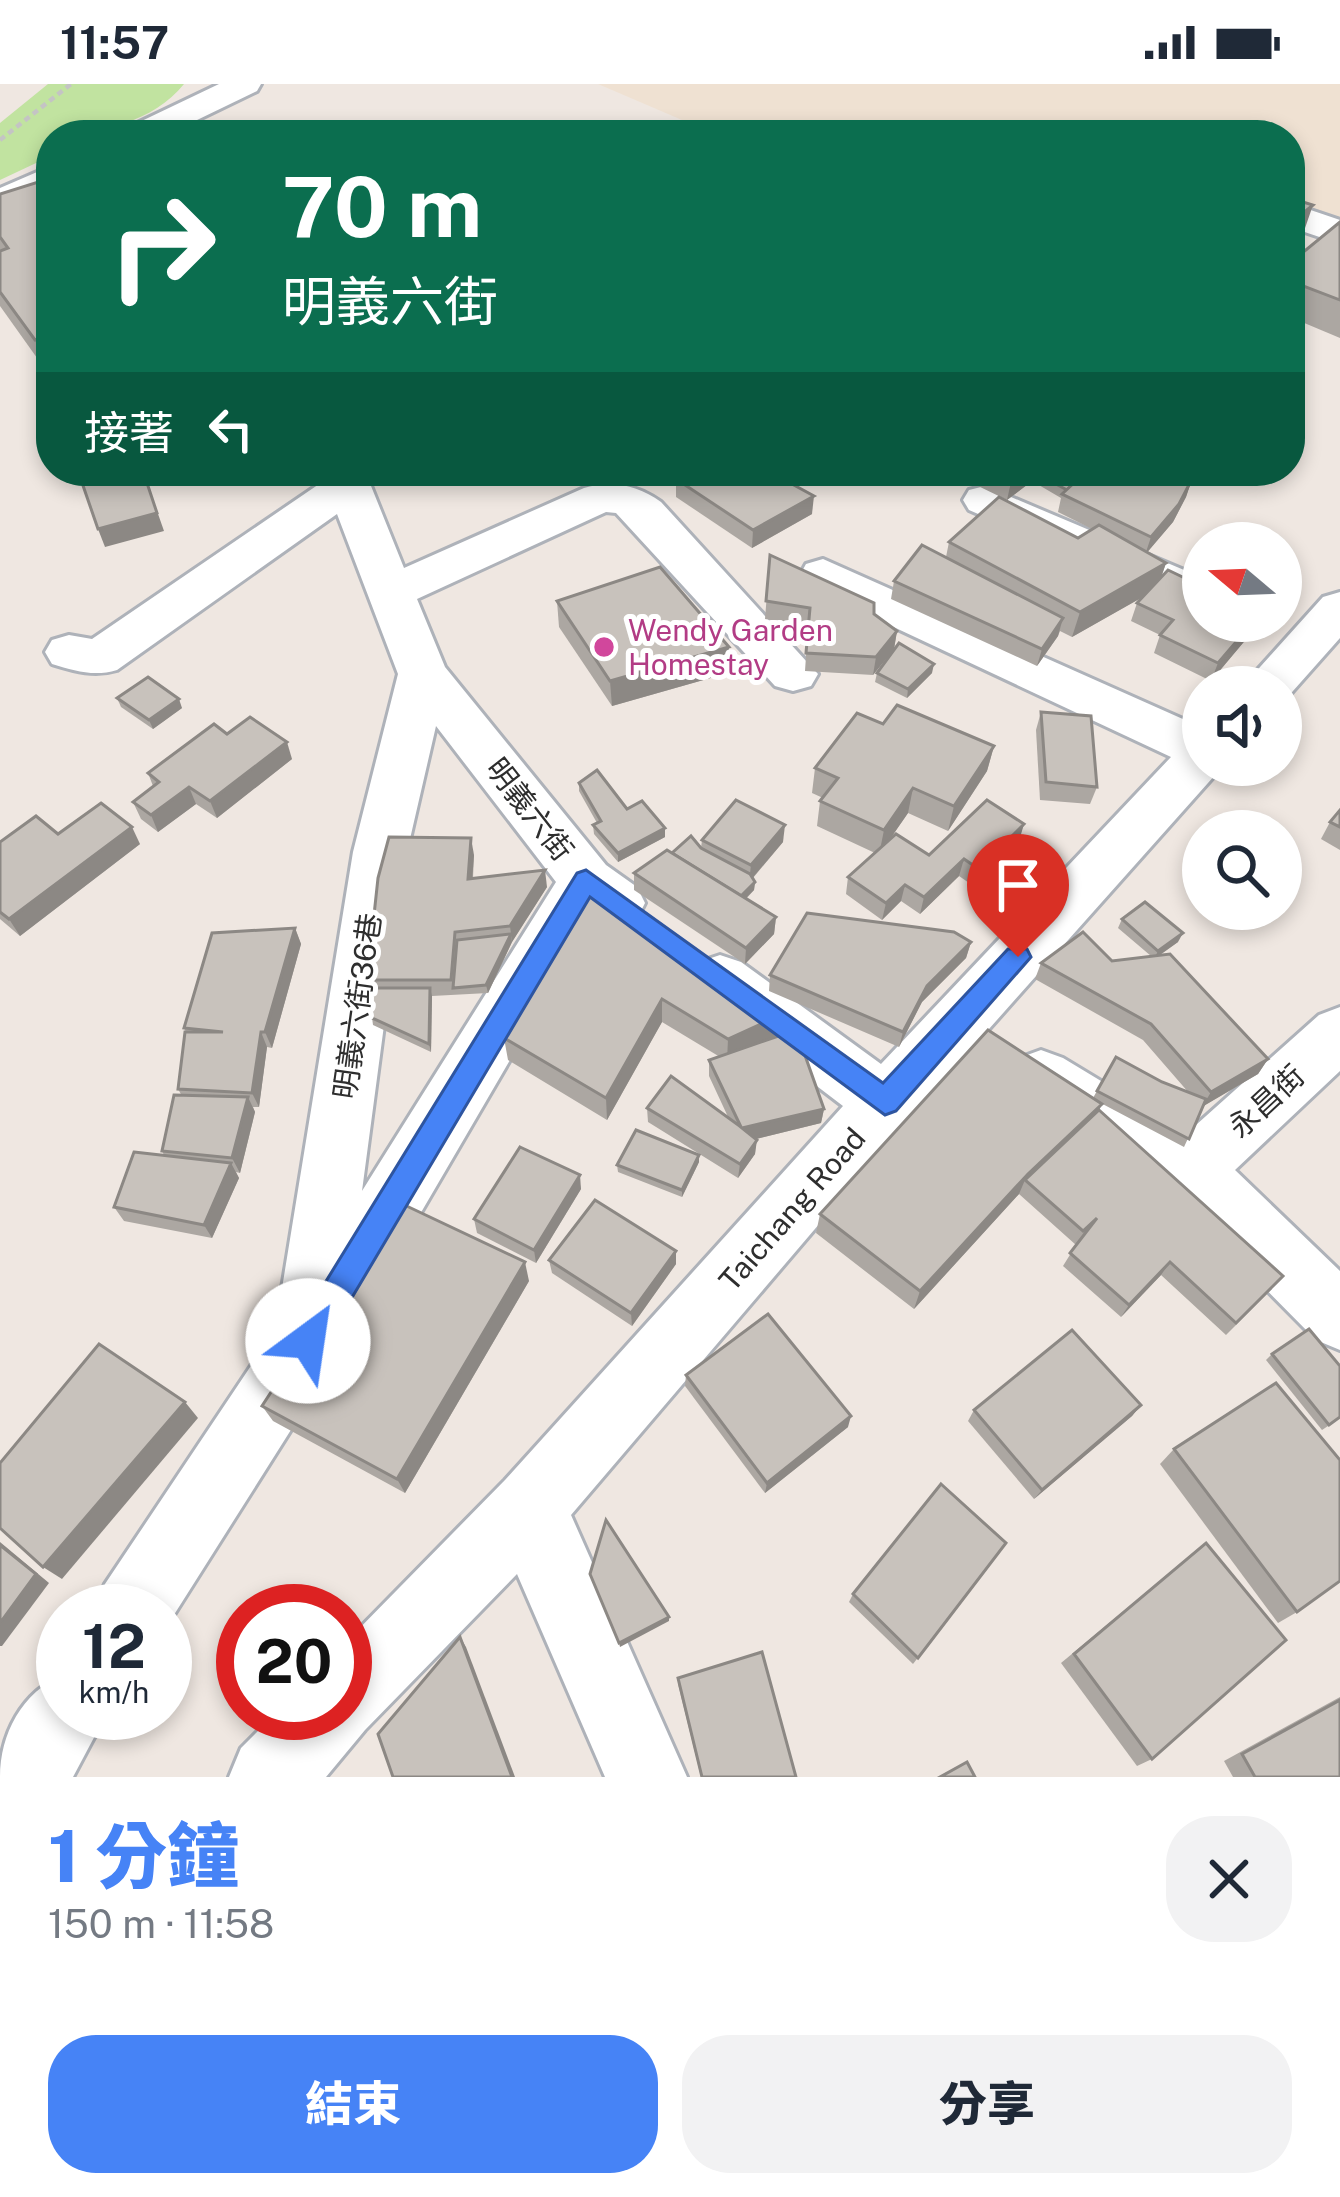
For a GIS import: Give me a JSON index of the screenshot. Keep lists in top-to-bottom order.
{
  "streets": {
    "street": [
      "明義六街",
      "明義六街36巷",
      "永昌街",
      "Taichang Road"
    ]
  },
  "crossings": [
    ["明義六街", "明義六街36巷"],
    ["明義六街", "Taichang Road"]
  ],
  "places": ["Wendy Garden Homestay"],
  "north": "left",
  "page": {
    "status": "11:57",
    "turn": ["70 m", "明義六街"],
    "then": "接著",
    "speed": "12 km/h",
    "limit": "20",
    "heading": ["1 分鐘", "150 m · 11:58"],
    "buttons": ["結束", "分享"]
  }
}
